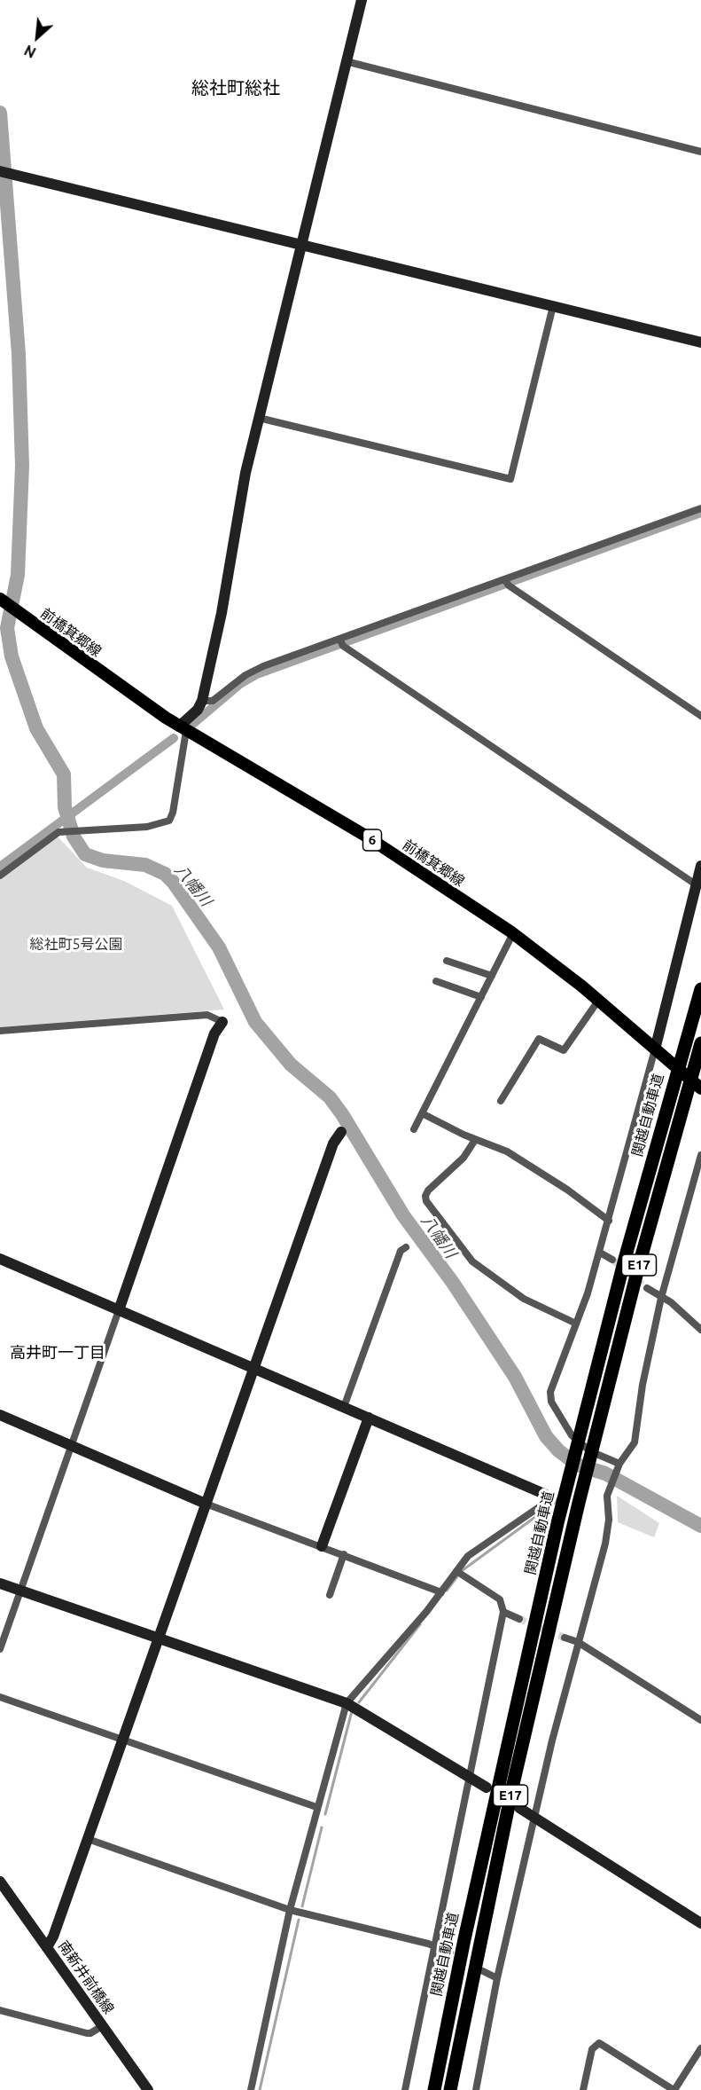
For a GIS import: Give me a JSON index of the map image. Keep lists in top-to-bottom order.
{
  "streets": {
    "highway": ["関越自動車道", "E17"],
    "main road": ["前橋箕郷線", "6"],
    "street": ["南新井前橋線"]
  },
  "crossings": [
    ["前橋箕郷線", "関越自動車道"]
  ],
  "districts": ["総社町総社", "高井町一丁目"],
  "water": ["八幡川"],
  "parks": ["総社町5号公園"],
  "north": "bottom left"
}
